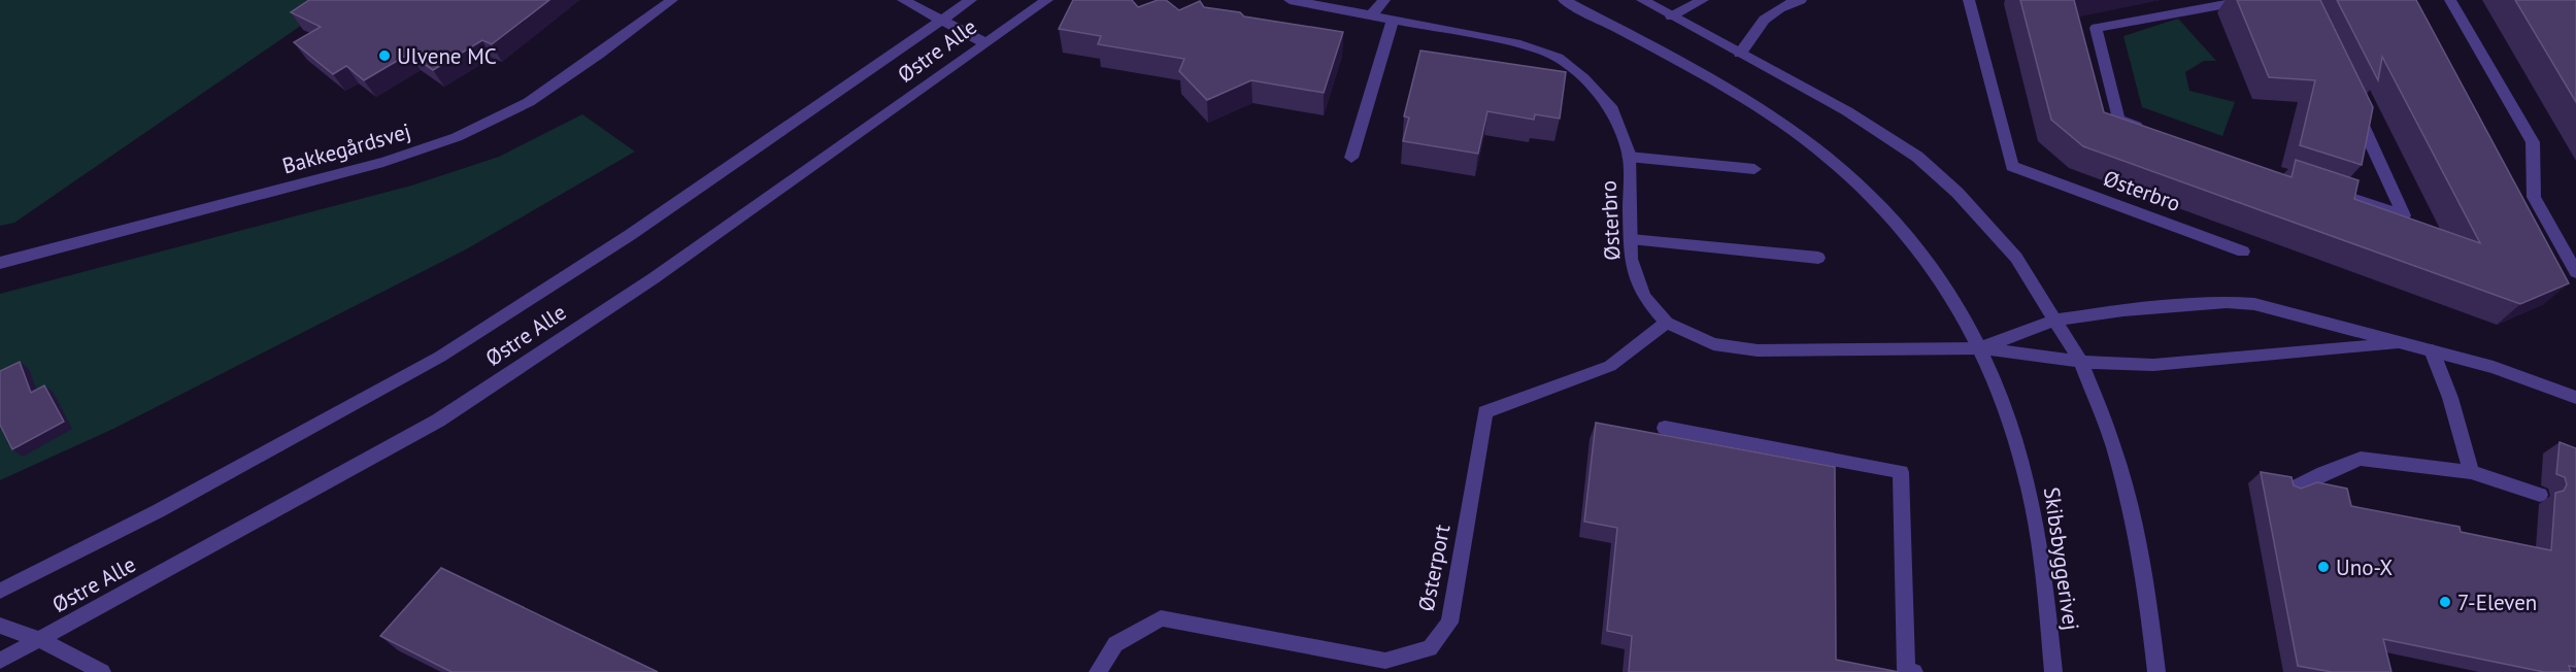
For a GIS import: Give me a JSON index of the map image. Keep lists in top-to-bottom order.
{
  "streets": {
    "street": [
      "Østre Alle",
      "Bakkegårdsvej",
      "Østerbro",
      "Skibsbyggerivej",
      "Østerport"
    ]
  },
  "crossings": [
    ["Østerbro", "Skibsbyggerivej"],
    ["Østerbro", "Østerport"]
  ],
  "places": ["Ulvene MC", "Uno-X", "7-Eleven"]
}
